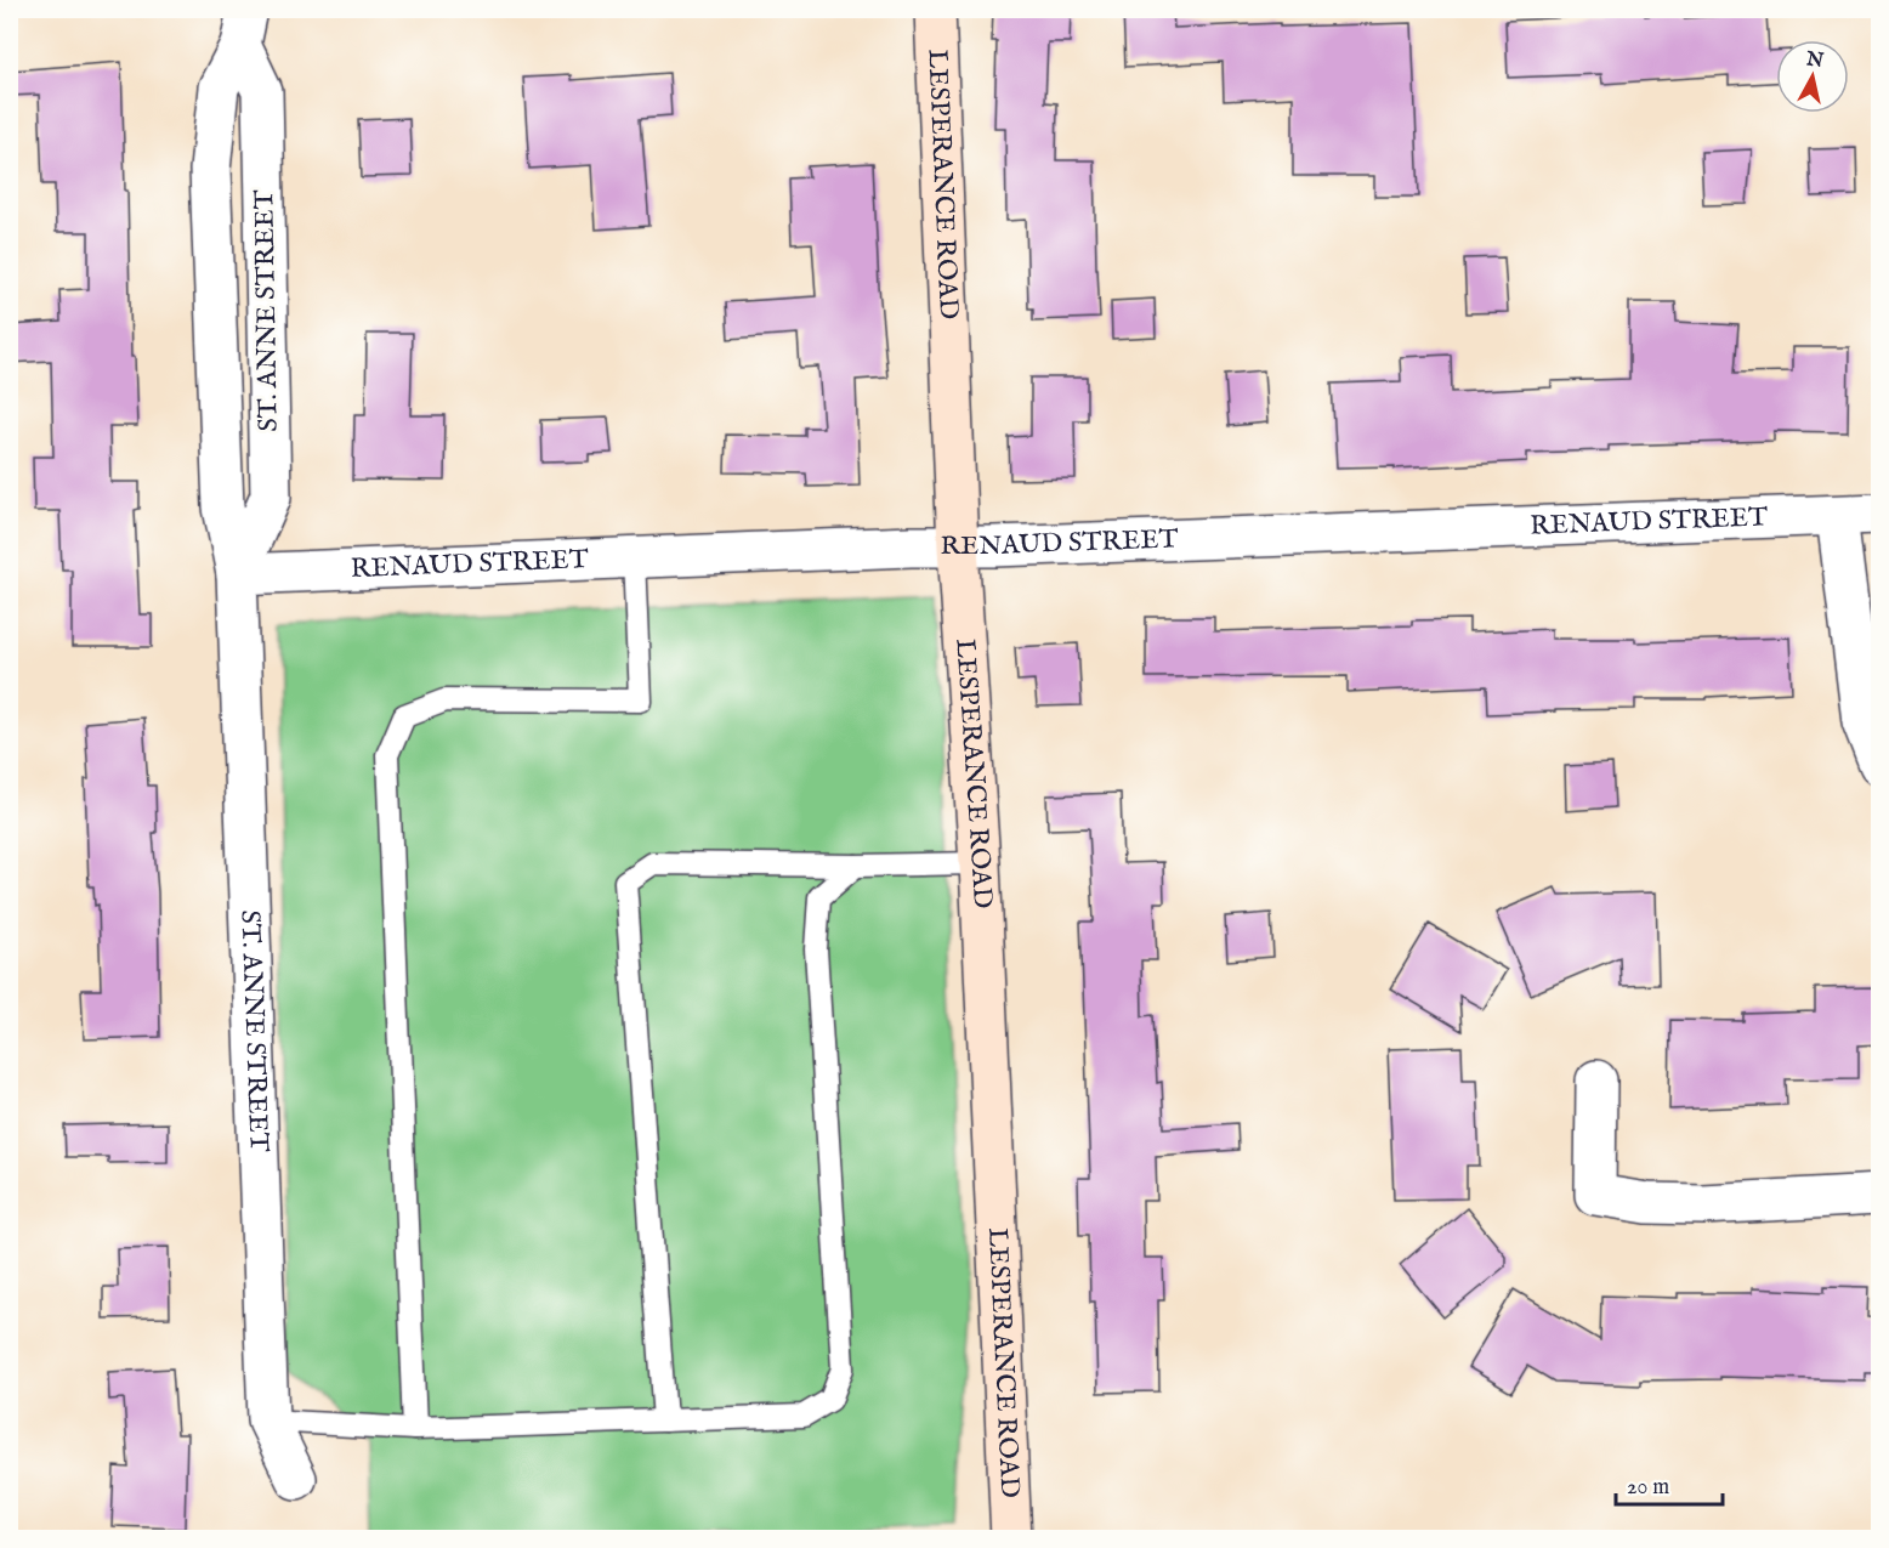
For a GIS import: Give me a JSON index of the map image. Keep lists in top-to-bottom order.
{
  "streets": {
    "main road": ["LESPERANCE ROAD"],
    "street": ["ST. ANNE STREET", "RENAUD STREET"]
  },
  "crossings": [
    ["LESPERANCE ROAD", "RENAUD STREET"],
    ["ST. ANNE STREET", "RENAUD STREET"]
  ],
  "scale_bar": "20 m",
  "north": "top"
}
